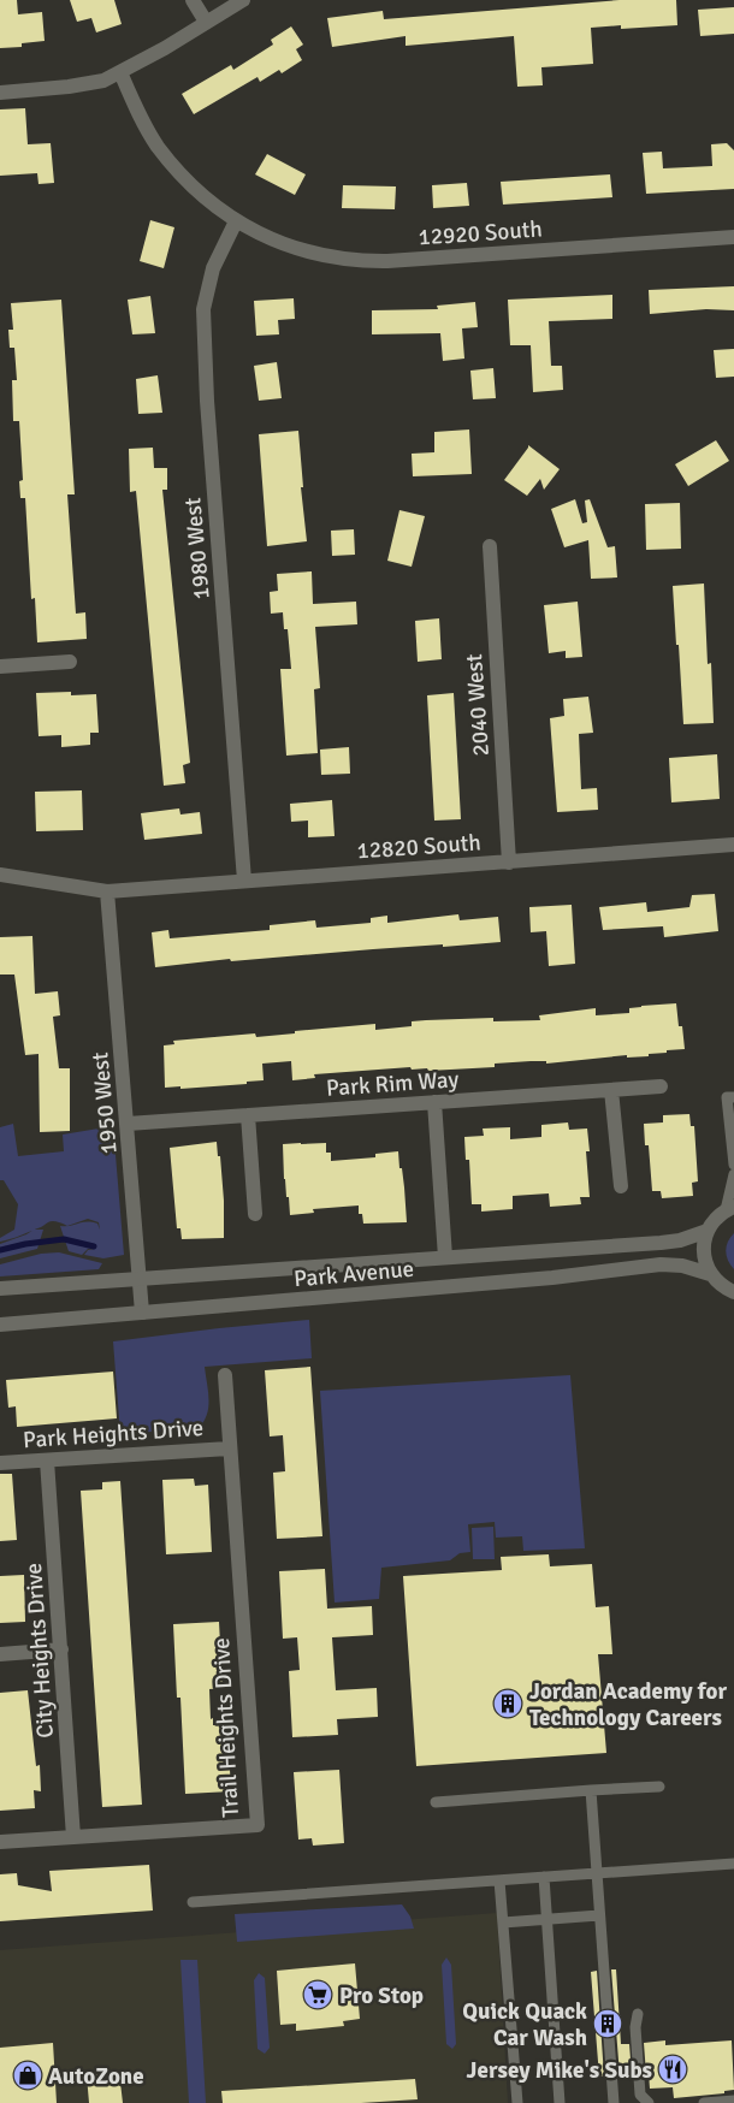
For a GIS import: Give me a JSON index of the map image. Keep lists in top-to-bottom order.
{
  "streets": {
    "street": [
      "12920 South",
      "1980 West",
      "2040 West",
      "12820 South",
      "Park Rim Way",
      "1950 West",
      "Park Avenue",
      "Park Heights Drive",
      "City Heights Drive",
      "Trail Heights Drive"
    ]
  },
  "crossings": [
    ["12920 South", "1980 West"],
    ["1980 West", "12820 South"],
    ["2040 West", "12820 South"],
    ["12820 South", "1950 West"],
    ["Park Rim Way", "1950 West"],
    ["1950 West", "Park Avenue"],
    ["Park Heights Drive", "City Heights Drive"],
    ["Park Heights Drive", "Trail Heights Drive"],
    ["City Heights Drive", "Trail Heights Drive"]
  ],
  "places": {
    "building": ["Jordan Academy for Technology Careers", "Quick Quack Car Wash"],
    "supermarket": ["Pro Stop"],
    "restaurant": ["Jersey Mike's Subs"],
    "shop": ["AutoZone"]
  }
}
